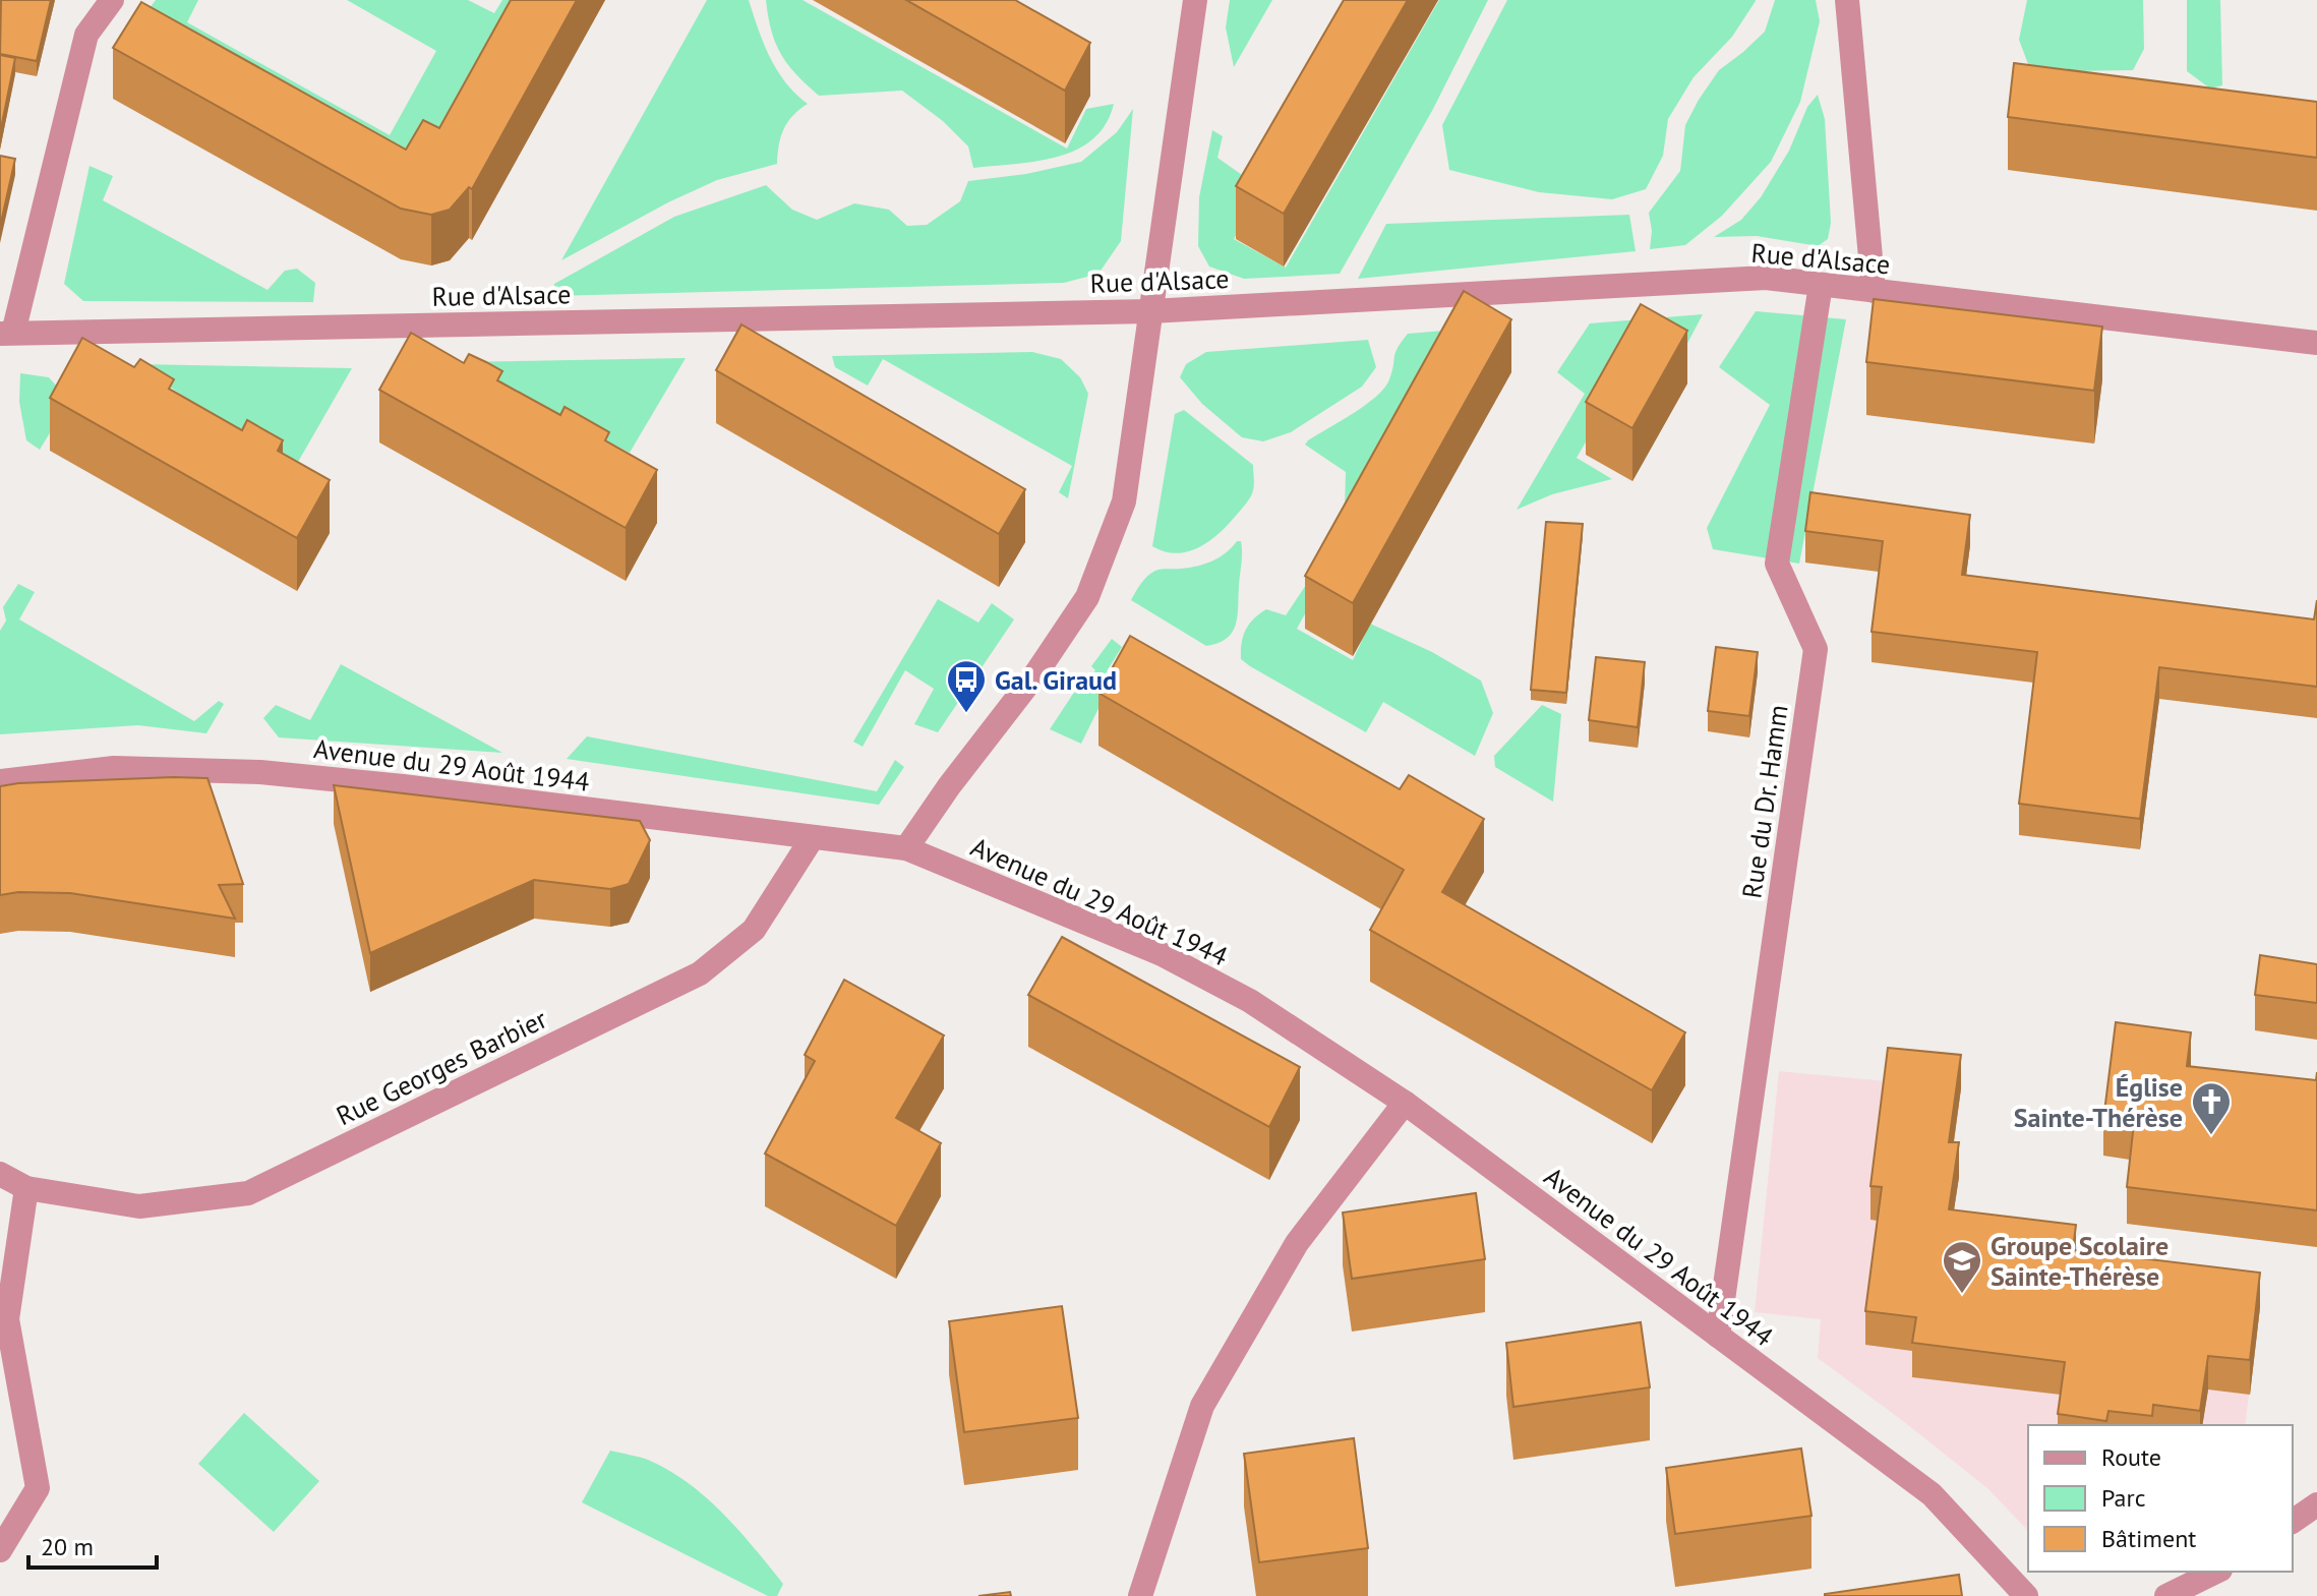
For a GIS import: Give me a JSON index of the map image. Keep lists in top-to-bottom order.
{
  "streets": {
    "street": [
      "Rue d'Alsace",
      "Avenue du 29 Août 1944",
      "Rue du Dr. Hamm",
      "Rue Georges Barbier"
    ]
  },
  "crossings": [
    ["Rue d'Alsace", "Rue du Dr. Hamm"],
    ["Avenue du 29 Août 1944", "Rue du Dr. Hamm"],
    ["Avenue du 29 Août 1944", "Rue Georges Barbier"]
  ],
  "places": {
    "bus stop": ["Gal. Giraud"],
    "church": ["Église Sainte-Thérèse"],
    "school or university": ["Groupe Scolaire Sainte-Thérèse"]
  },
  "legend": ["Route", "Parc", "Bâtiment"],
  "scale_bar": "20 m"
}
